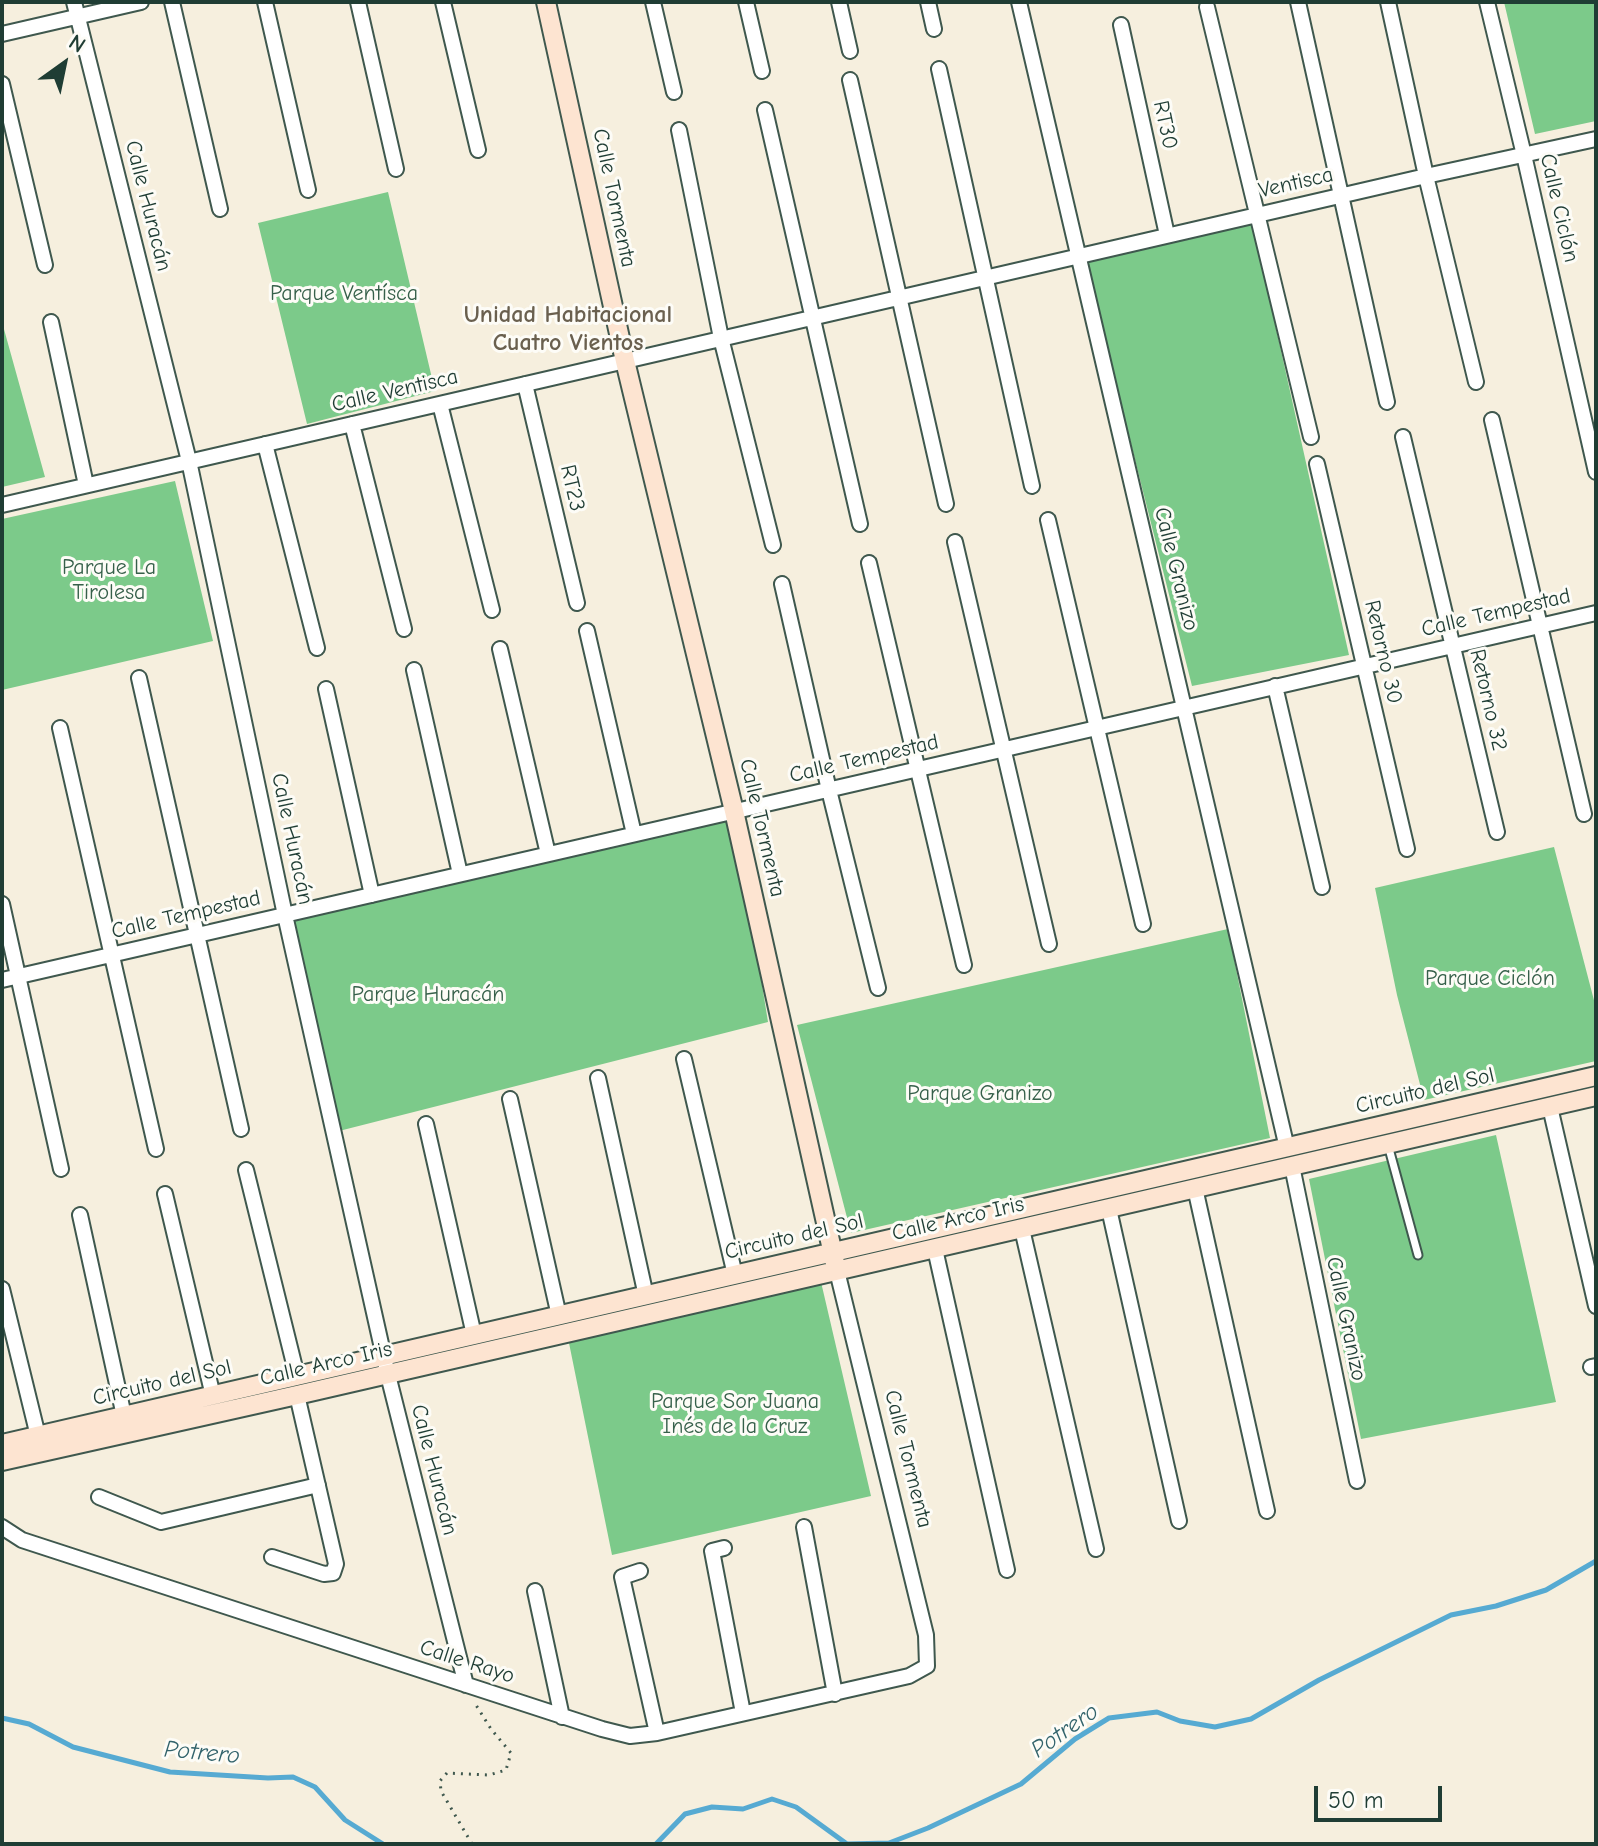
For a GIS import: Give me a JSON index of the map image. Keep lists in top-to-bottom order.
{
  "streets": {
    "street": [
      "RT30",
      "Ventisca",
      "Calle Tormenta",
      "Calle Huracán",
      "Calle Ciclón",
      "Calle Ventisca",
      "RT23",
      "Calle Granizo",
      "Calle Tempestad",
      "Retorno 30",
      "Retorno 32",
      "Circuito del Sol",
      "Calle Arco Iris",
      "Calle Rayo"
    ]
  },
  "crossings": [
    ["RT30", "Ventisca"],
    ["Ventisca", "Calle Ciclón"],
    ["Ventisca", "Calle Ventisca"],
    ["Ventisca", "Calle Granizo"],
    ["Calle Tormenta", "Calle Ventisca"],
    ["Calle Tormenta", "Calle Tempestad"],
    ["Calle Tormenta", "Circuito del Sol"],
    ["Calle Tormenta", "Calle Arco Iris"],
    ["Calle Tormenta", "Calle Rayo"],
    ["Calle Huracán", "Calle Ventisca"],
    ["Calle Huracán", "Calle Tempestad"],
    ["Calle Huracán", "Circuito del Sol"],
    ["Calle Huracán", "Calle Arco Iris"],
    ["Calle Huracán", "Calle Rayo"],
    ["Calle Ventisca", "RT23"],
    ["Calle Ventisca", "Calle Granizo"],
    ["Calle Granizo", "Calle Tempestad"],
    ["Calle Granizo", "Circuito del Sol"],
    ["Calle Granizo", "Calle Arco Iris"],
    ["Calle Tempestad", "Retorno 30"],
    ["Calle Tempestad", "Retorno 32"],
    ["Circuito del Sol", "Calle Arco Iris"]
  ],
  "districts": ["Unidad Habitacional Cuatro Vientos"],
  "water": ["Potrero"],
  "parks": [
    "Parque Ventísca",
    "Parque La Tirolesa",
    "Parque Ciclón",
    "Parque Huracán",
    "Parque Granizo",
    "Parque Sor Juana Inés de la Cruz"
  ],
  "scale_bar": "50 m",
  "north": "top right"
}
